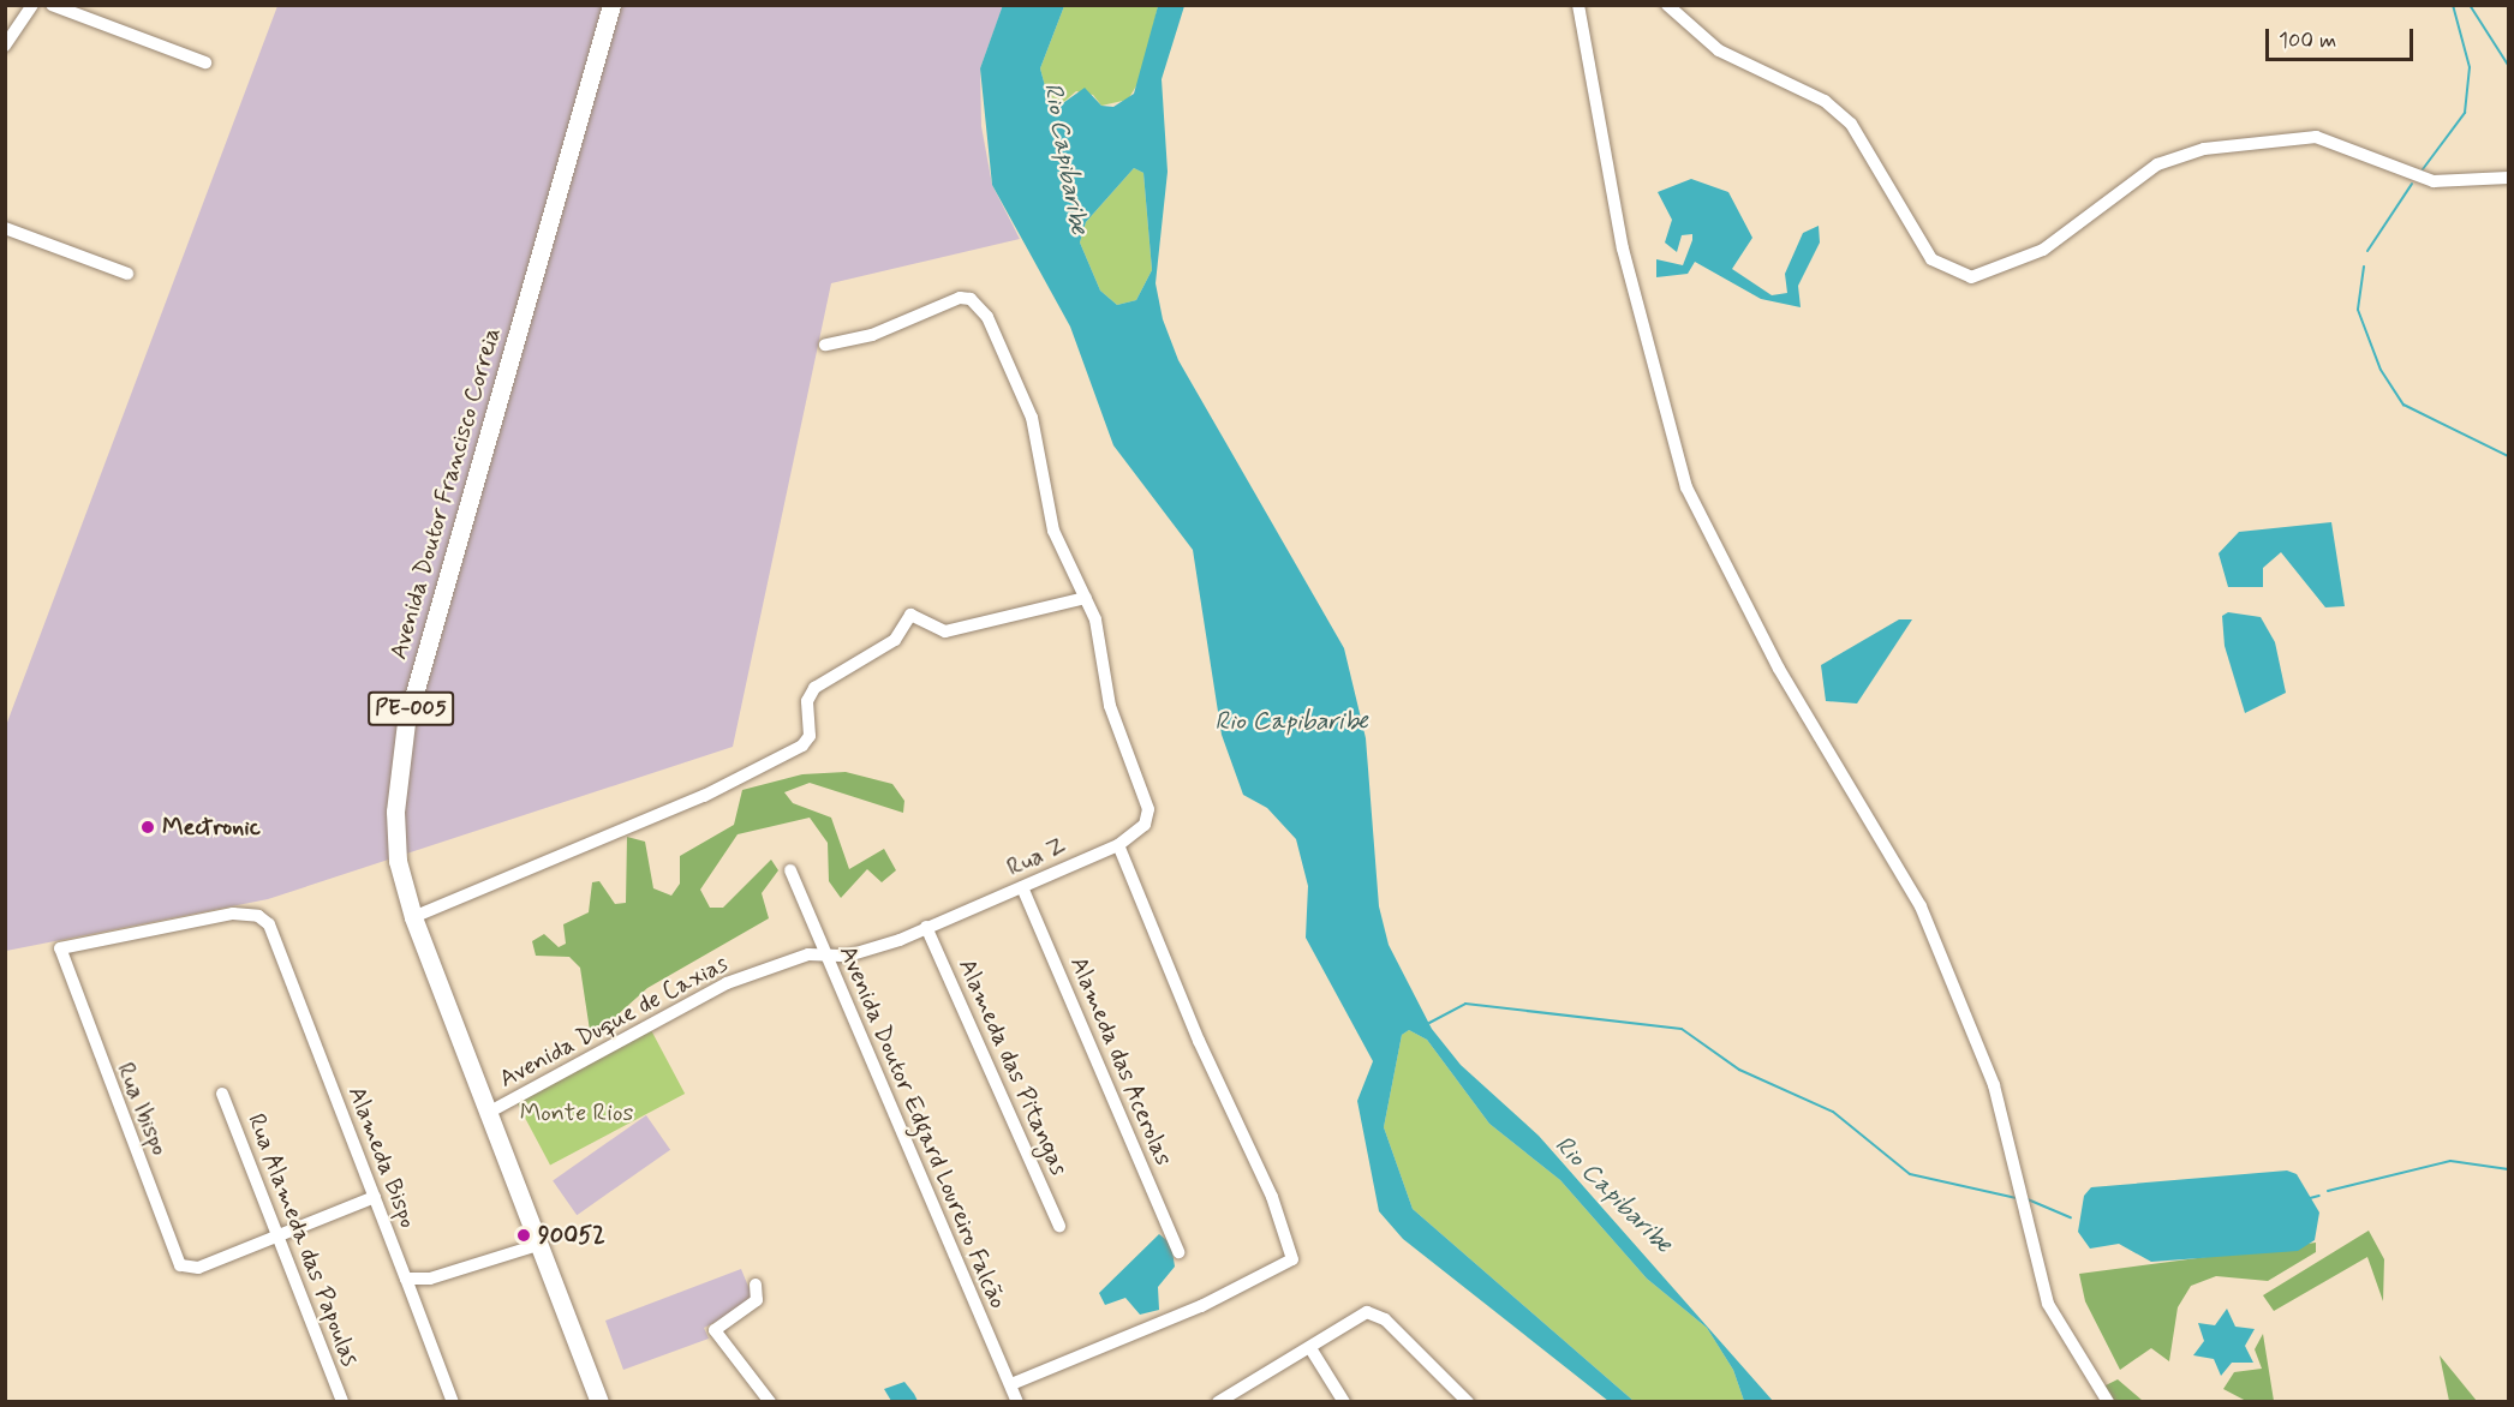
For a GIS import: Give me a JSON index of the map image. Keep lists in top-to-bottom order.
{
  "streets": {
    "main road": ["Avenida Doutor Francisco Correia", "PE-005"],
    "street": [
      "Rua Z",
      "Avenida Duque de Caxias",
      "Alameda das Acerolas",
      "Alameda das Pitangas",
      "Rua Ibispo",
      "Avenida Doutor Edgard Loureiro Falcão",
      "Alameda Bispo",
      "Rua Alameda das Papoulas"
    ]
  },
  "crossings": [
    ["Avenida Doutor Francisco Correia", "Avenida Duque de Caxias"],
    ["Rua Z", "Avenida Duque de Caxias"],
    ["Rua Z", "Alameda das Acerolas"],
    ["Rua Z", "Alameda das Pitangas"],
    ["Avenida Duque de Caxias", "Alameda das Pitangas"],
    ["Avenida Duque de Caxias", "Avenida Doutor Edgard Loureiro Falcão"],
    ["Rua Ibispo", "Alameda Bispo"],
    ["Rua Ibispo", "Rua Alameda das Papoulas"]
  ],
  "water": ["Rio Capibaribe"],
  "parks": ["Monte Rios"],
  "places": ["Mectronic", "90052"],
  "scale_bar": "100 m"
}
